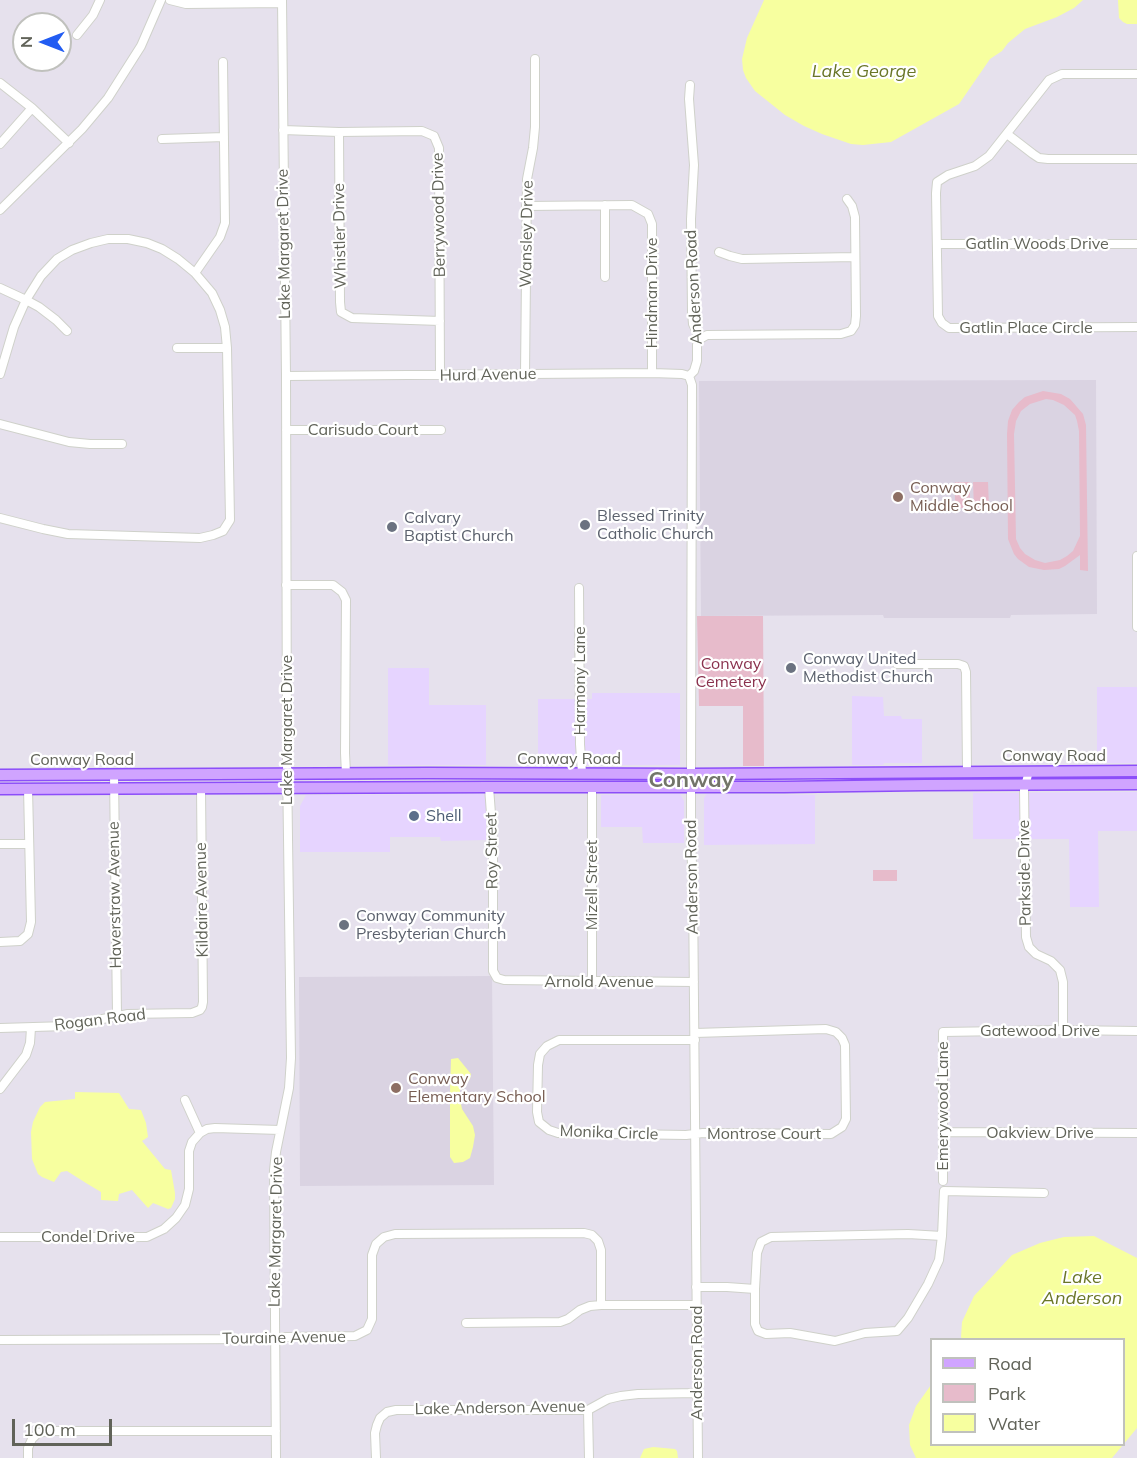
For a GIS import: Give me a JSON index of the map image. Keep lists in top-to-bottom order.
{
  "streets": {
    "main road": ["Conway Road"],
    "street": [
      "Berrywood Drive",
      "Wansley Drive",
      "Whistler Drive",
      "Lake Margaret Drive",
      "Gatlin Woods Drive",
      "Anderson Road",
      "Hindman Drive",
      "Gatlin Place Circle",
      "Hurd Avenue",
      "Carisudo Court",
      "Harmony Lane",
      "Roy Street",
      "Parkside Drive",
      "Mizell Street",
      "Haverstraw Avenue",
      "Kildaire Avenue",
      "Arnold Avenue",
      "Rogan Road",
      "Gatewood Drive",
      "Emerywood Lane",
      "Monika Circle",
      "Oakview Drive",
      "Montrose Court",
      "Condel Drive",
      "Touraine Avenue",
      "Lake Anderson Avenue"
    ]
  },
  "crossings": [
    ["Berrywood Drive", "Whistler Drive"],
    ["Berrywood Drive", "Lake Margaret Drive"],
    ["Berrywood Drive", "Hurd Avenue"],
    ["Wansley Drive", "Hurd Avenue"],
    ["Lake Margaret Drive", "Hurd Avenue"],
    ["Lake Margaret Drive", "Carisudo Court"],
    ["Lake Margaret Drive", "Conway Road"],
    ["Lake Margaret Drive", "Touraine Avenue"],
    ["Gatlin Woods Drive", "Gatlin Place Circle"],
    ["Anderson Road", "Hurd Avenue"],
    ["Anderson Road", "Conway Road"],
    ["Anderson Road", "Arnold Avenue"],
    ["Anderson Road", "Monika Circle"],
    ["Anderson Road", "Montrose Court"],
    ["Anderson Road", "Lake Anderson Avenue"],
    ["Hindman Drive", "Hurd Avenue"],
    ["Harmony Lane", "Conway Road"],
    ["Conway Road", "Roy Street"],
    ["Conway Road", "Parkside Drive"],
    ["Conway Road", "Mizell Street"],
    ["Conway Road", "Haverstraw Avenue"],
    ["Conway Road", "Kildaire Avenue"],
    ["Roy Street", "Arnold Avenue"],
    ["Parkside Drive", "Gatewood Drive"],
    ["Mizell Street", "Arnold Avenue"],
    ["Haverstraw Avenue", "Rogan Road"],
    ["Kildaire Avenue", "Rogan Road"],
    ["Gatewood Drive", "Emerywood Lane"],
    ["Emerywood Lane", "Oakview Drive"],
    ["Monika Circle", "Montrose Court"]
  ],
  "districts": ["Conway"],
  "water": ["Lake George", "Lake Anderson"],
  "parks": ["Conway Cemetery"],
  "places": [
    "Conway Middle School",
    "Blessed Trinity Catholic Church",
    "Calvary Baptist Church",
    "Conway United Methodist Church",
    "Shell",
    "Conway Community Presbyterian Church",
    "Conway Elementary School"
  ],
  "legend": ["Road", "Park", "Water"],
  "scale_bar": "100 m",
  "north": "left"
}
